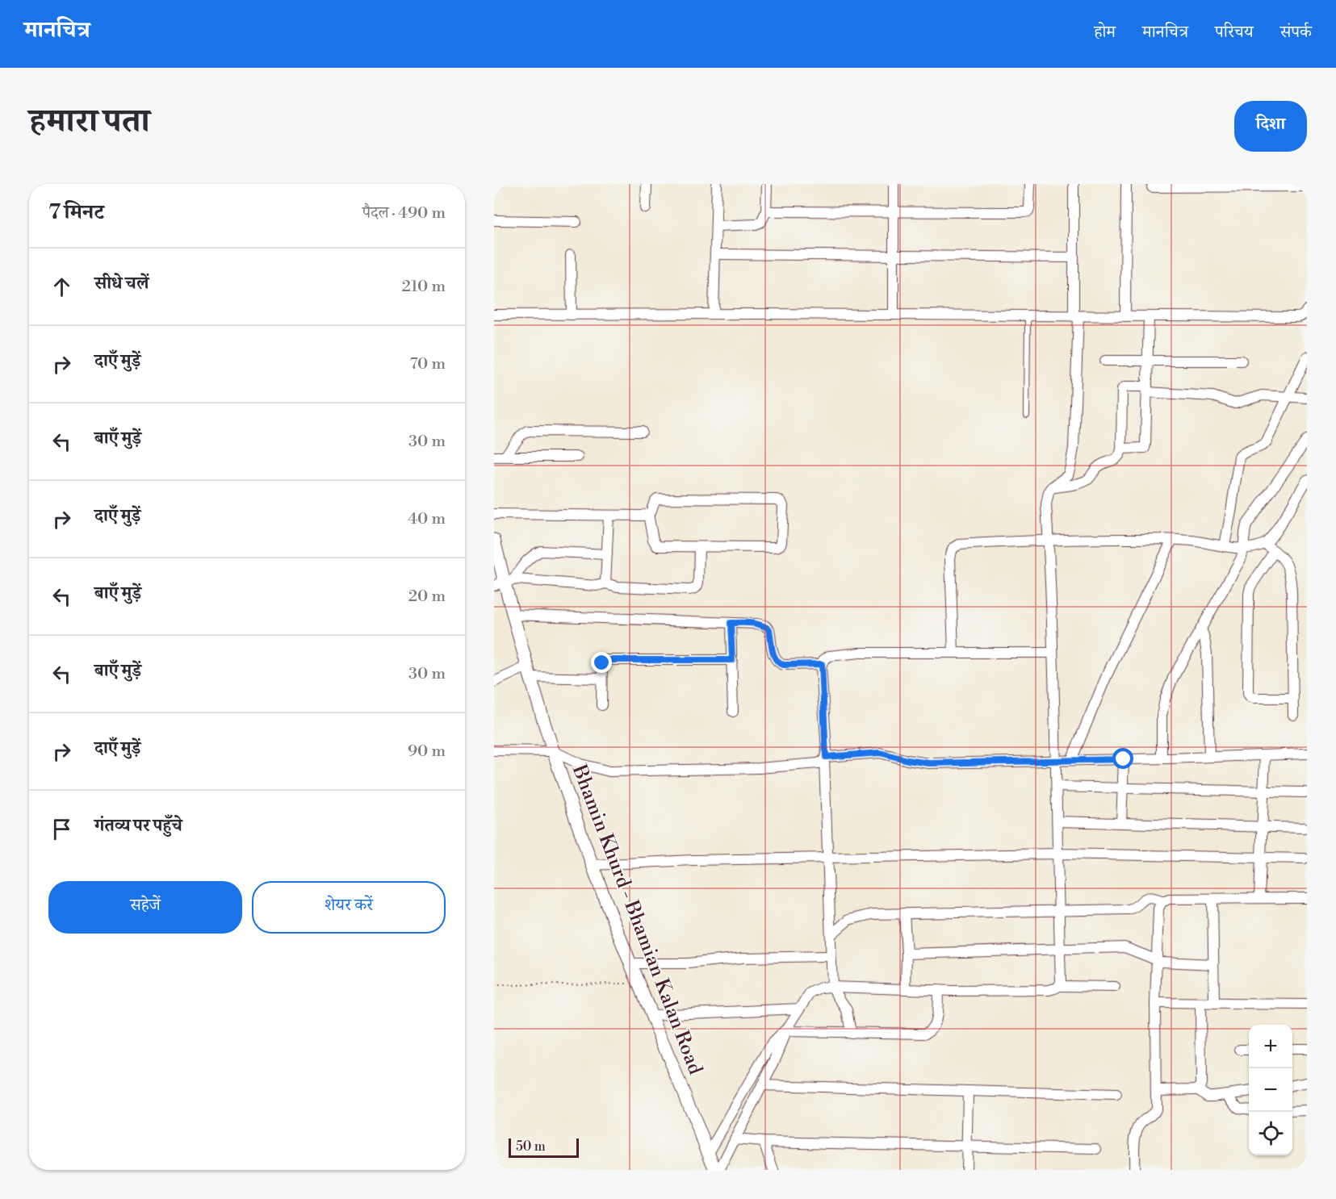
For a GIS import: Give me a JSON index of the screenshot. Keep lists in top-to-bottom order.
{
  "streets": {
    "street": ["Bhamin Khurd - Bhamian Kalan Road"]
  },
  "scale_bar": "50 m",
  "page": {
    "header": "मानचित्र",
    "nav": [
      "होम",
      "मानचित्र",
      "परिचय",
      "संपर्क"
    ],
    "title": "हमारा पता",
    "buttons": [
      "दिशा",
      ["सहेजें", "शेयर करें"]
    ],
    "heading": ["7 मिनट", "पैदल · 490 m"],
    "list": [
      ["सीधे चलें", "210 m"],
      ["दाएँ मुड़ें", "70 m"],
      ["बाएँ मुड़ें", "30 m"],
      ["दाएँ मुड़ें", "40 m"],
      ["बाएँ मुड़ें", "20 m"],
      ["बाएँ मुड़ें", "30 m"],
      ["दाएँ मुड़ें", "90 m"],
      "गंतव्य पर पहुँचे"
    ],
    "map_buttons": ["+", "−"],
    "scale": "50 m"
  }
}
